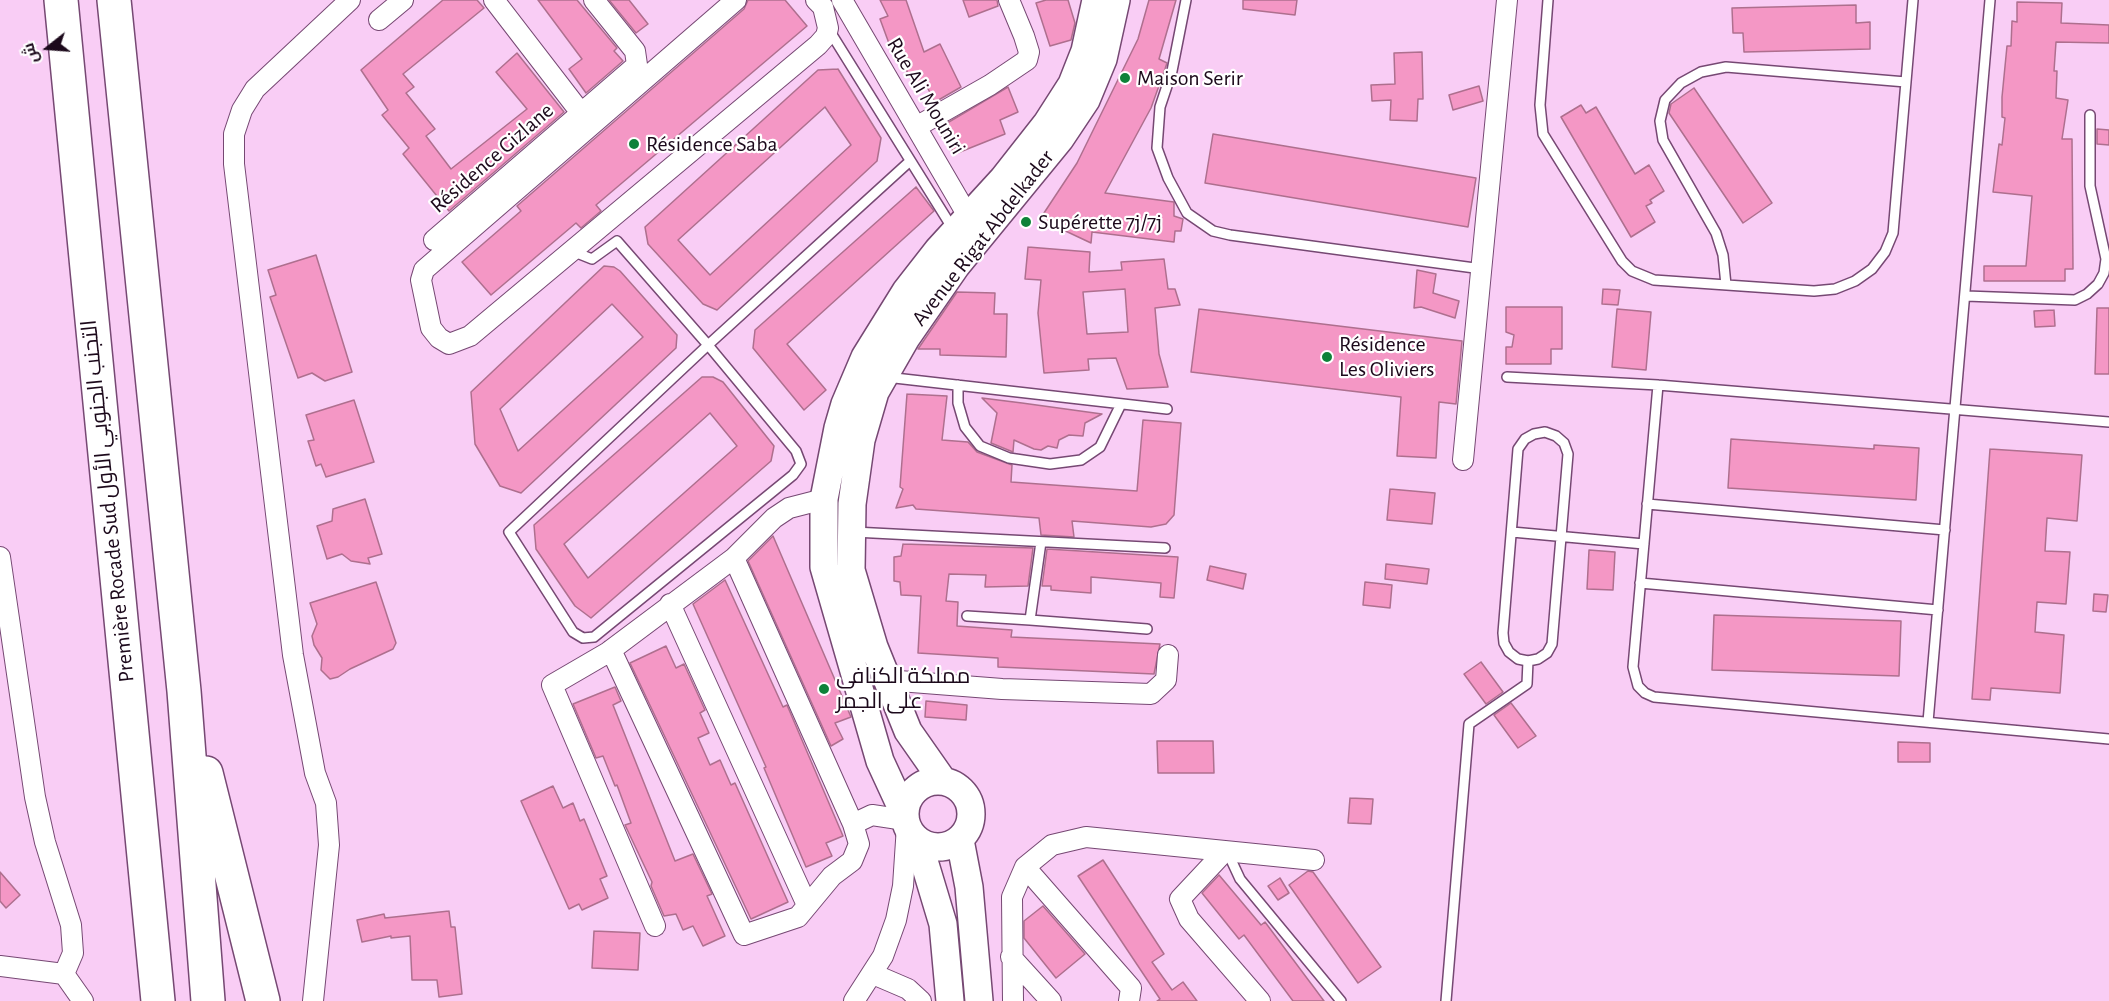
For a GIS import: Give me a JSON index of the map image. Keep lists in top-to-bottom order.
{
  "streets": {
    "highway": ["Première Rocade Sud التجنب الجنوبي الأول"],
    "street": ["Rue Ali Mouniri", "Résidence Gizlane", "Avenue Rigat Abdelkader"]
  },
  "places": [
    "Maison Serir",
    "Résidence Saba",
    "Supérette 7j/7j",
    "Résidence Les Oliviers",
    "مملكة الكنافى على الجمر"
  ],
  "north": "left"
}
